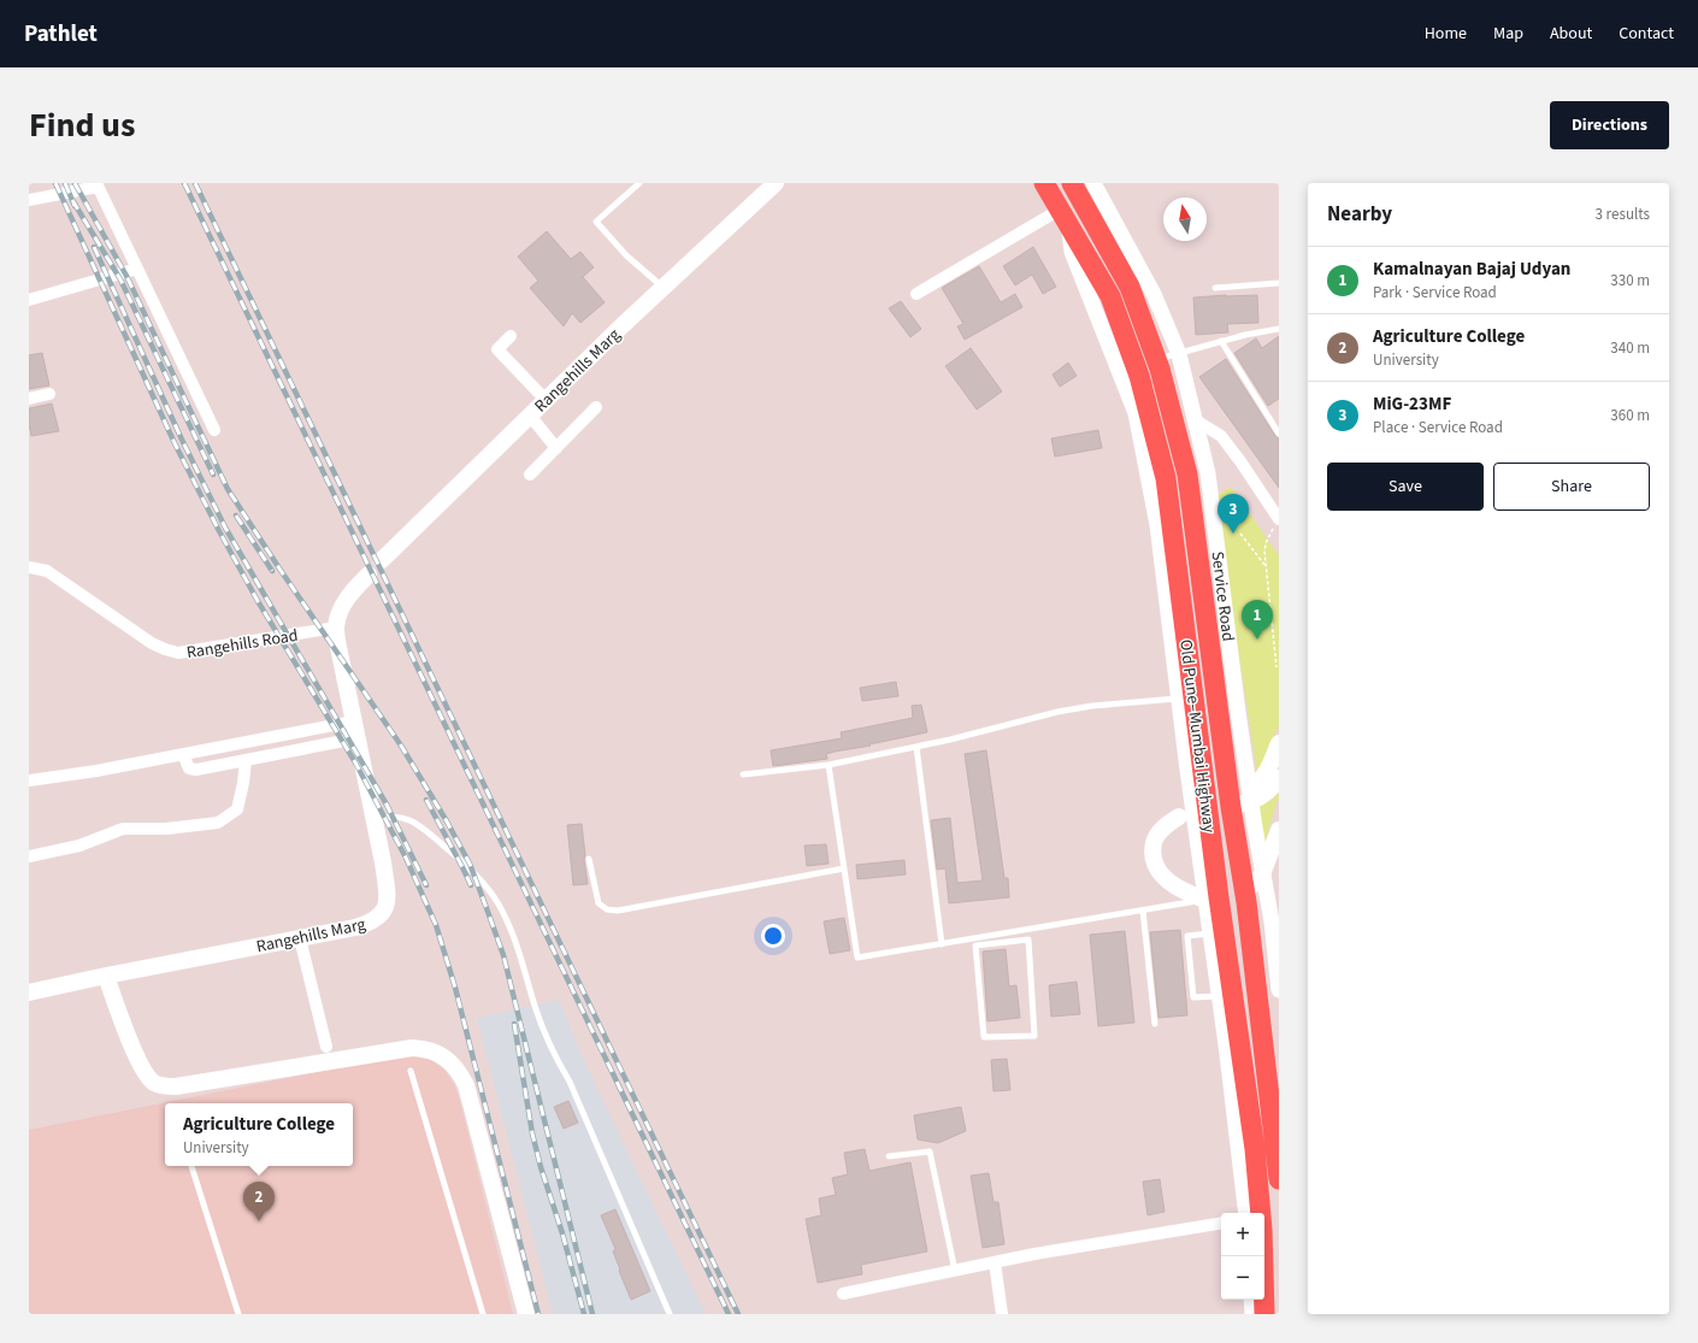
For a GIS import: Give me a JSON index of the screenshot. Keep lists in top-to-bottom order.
{
  "streets": {
    "highway": ["Old Pune–Mumbai Highway"],
    "main road": ["Rangehills Marg"],
    "street": ["Service Road", "Rangehills Road"]
  },
  "crossings": [
    ["Rangehills Marg", "Rangehills Road"]
  ],
  "north": "top",
  "page": {
    "header": "Pathlet",
    "nav": [
      "Home",
      "Map",
      "About",
      "Contact"
    ],
    "title": "Find us",
    "buttons": [
      "Directions",
      ["Save", "Share"]
    ],
    "heading": ["Nearby", "3 results"],
    "list": [
      {
        "mark": "1",
        "name": "Kamalnayan Bajaj Udyan",
        "note": "Park · Service Road",
        "value": "330 m"
      },
      {
        "mark": "2",
        "name": "Agriculture College",
        "note": "University",
        "value": "340 m"
      },
      {
        "mark": "3",
        "name": "MiG-23MF",
        "note": "Place · Service Road",
        "value": "360 m"
      }
    ],
    "pins": ["3", "1", "2"],
    "popup": ["Agriculture College", "University"],
    "map_buttons": ["+", "−"]
  }
}
